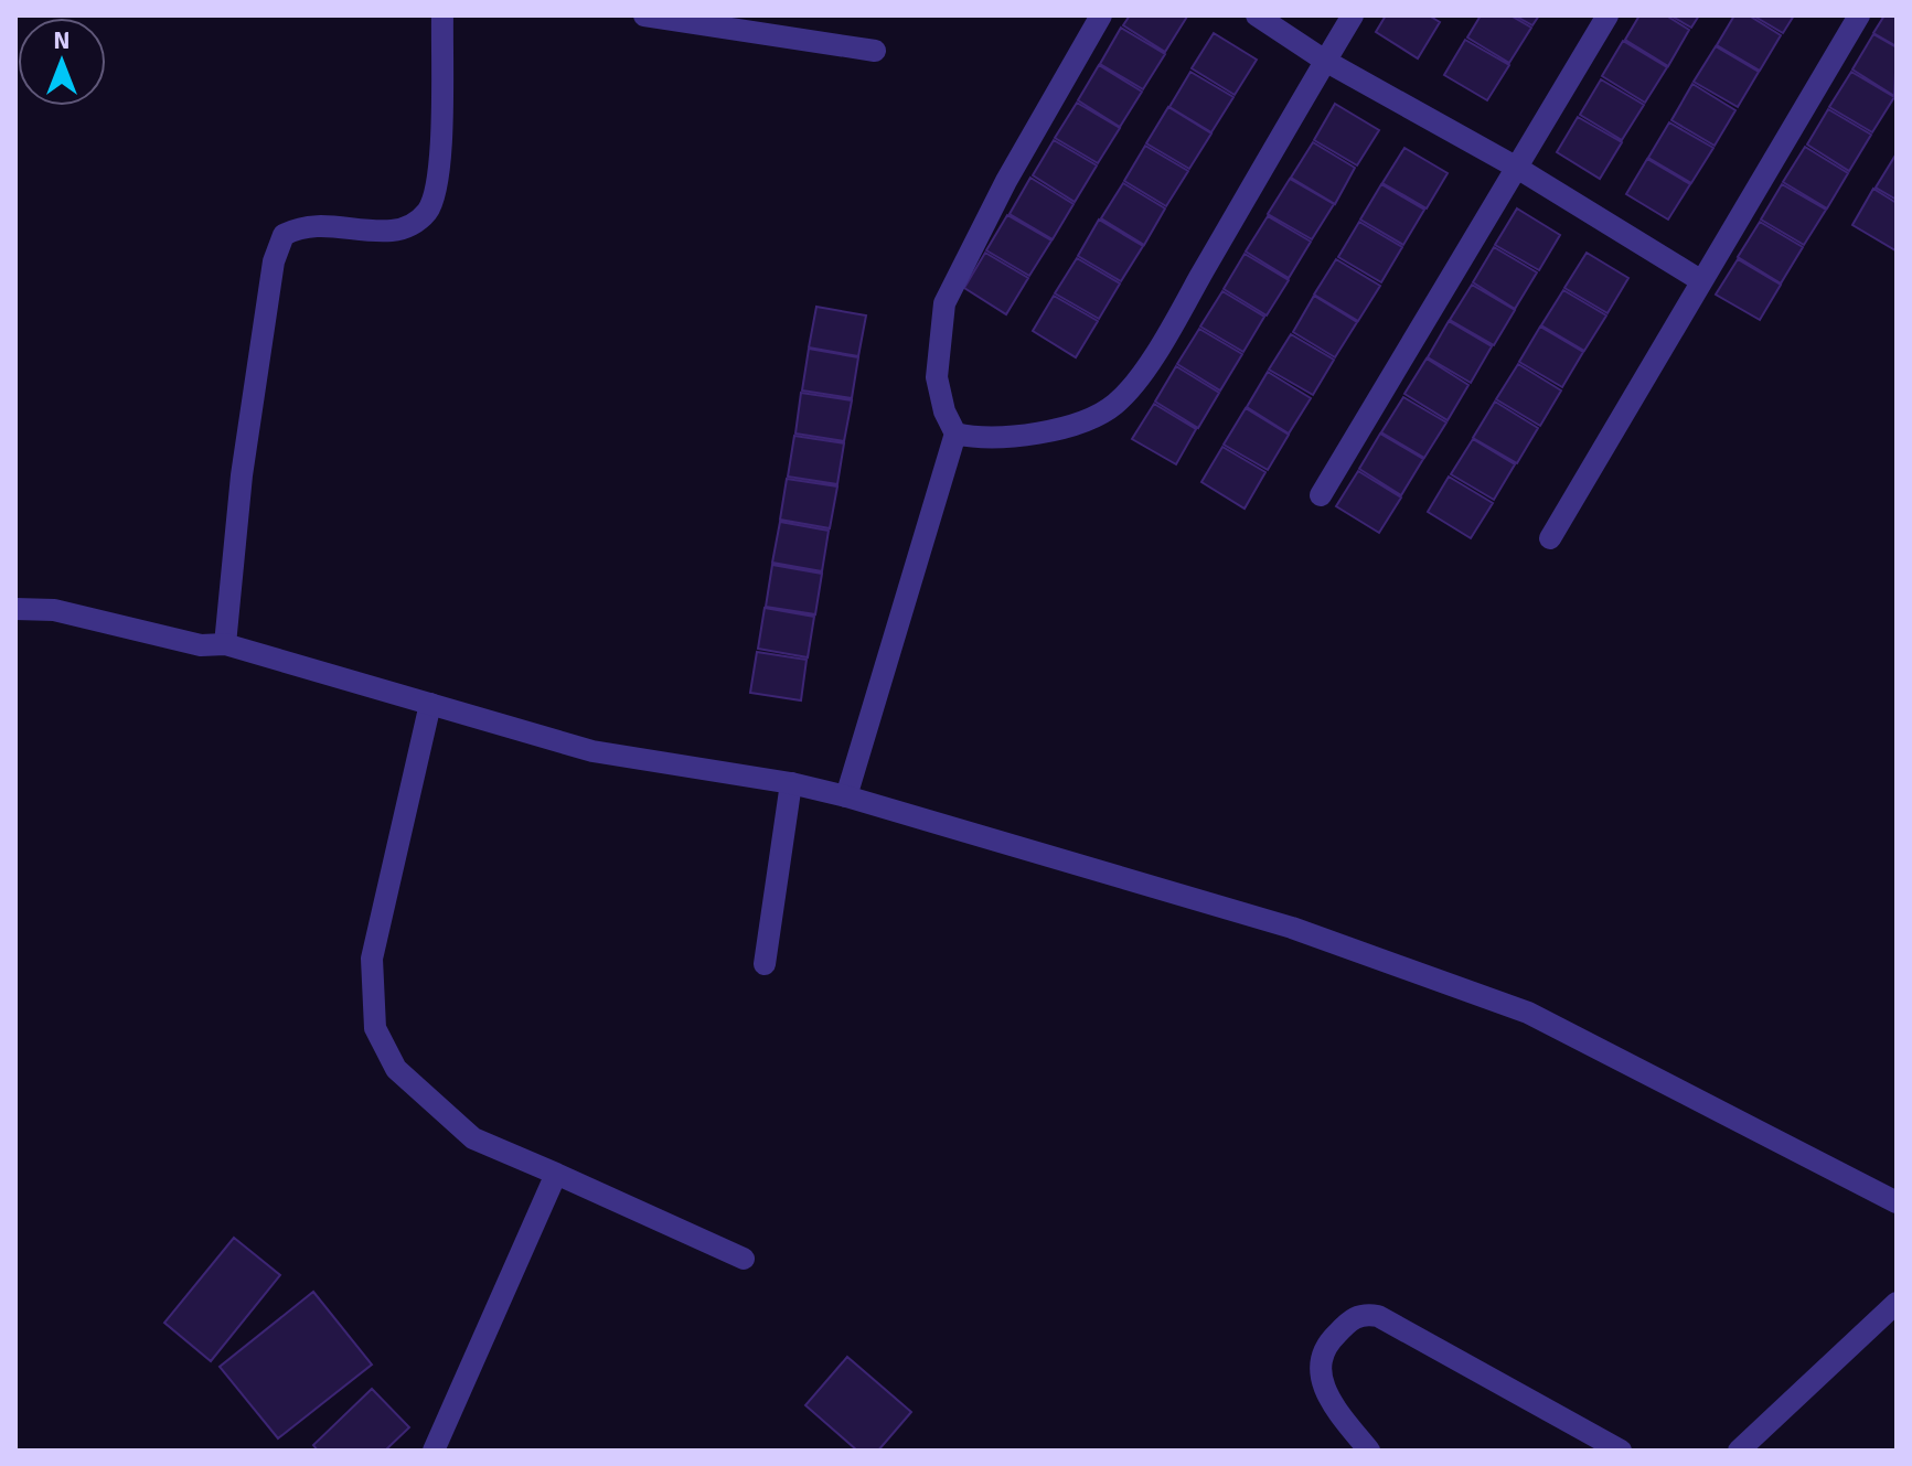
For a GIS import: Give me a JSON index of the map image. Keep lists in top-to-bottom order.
{
  "north": "top"
}
